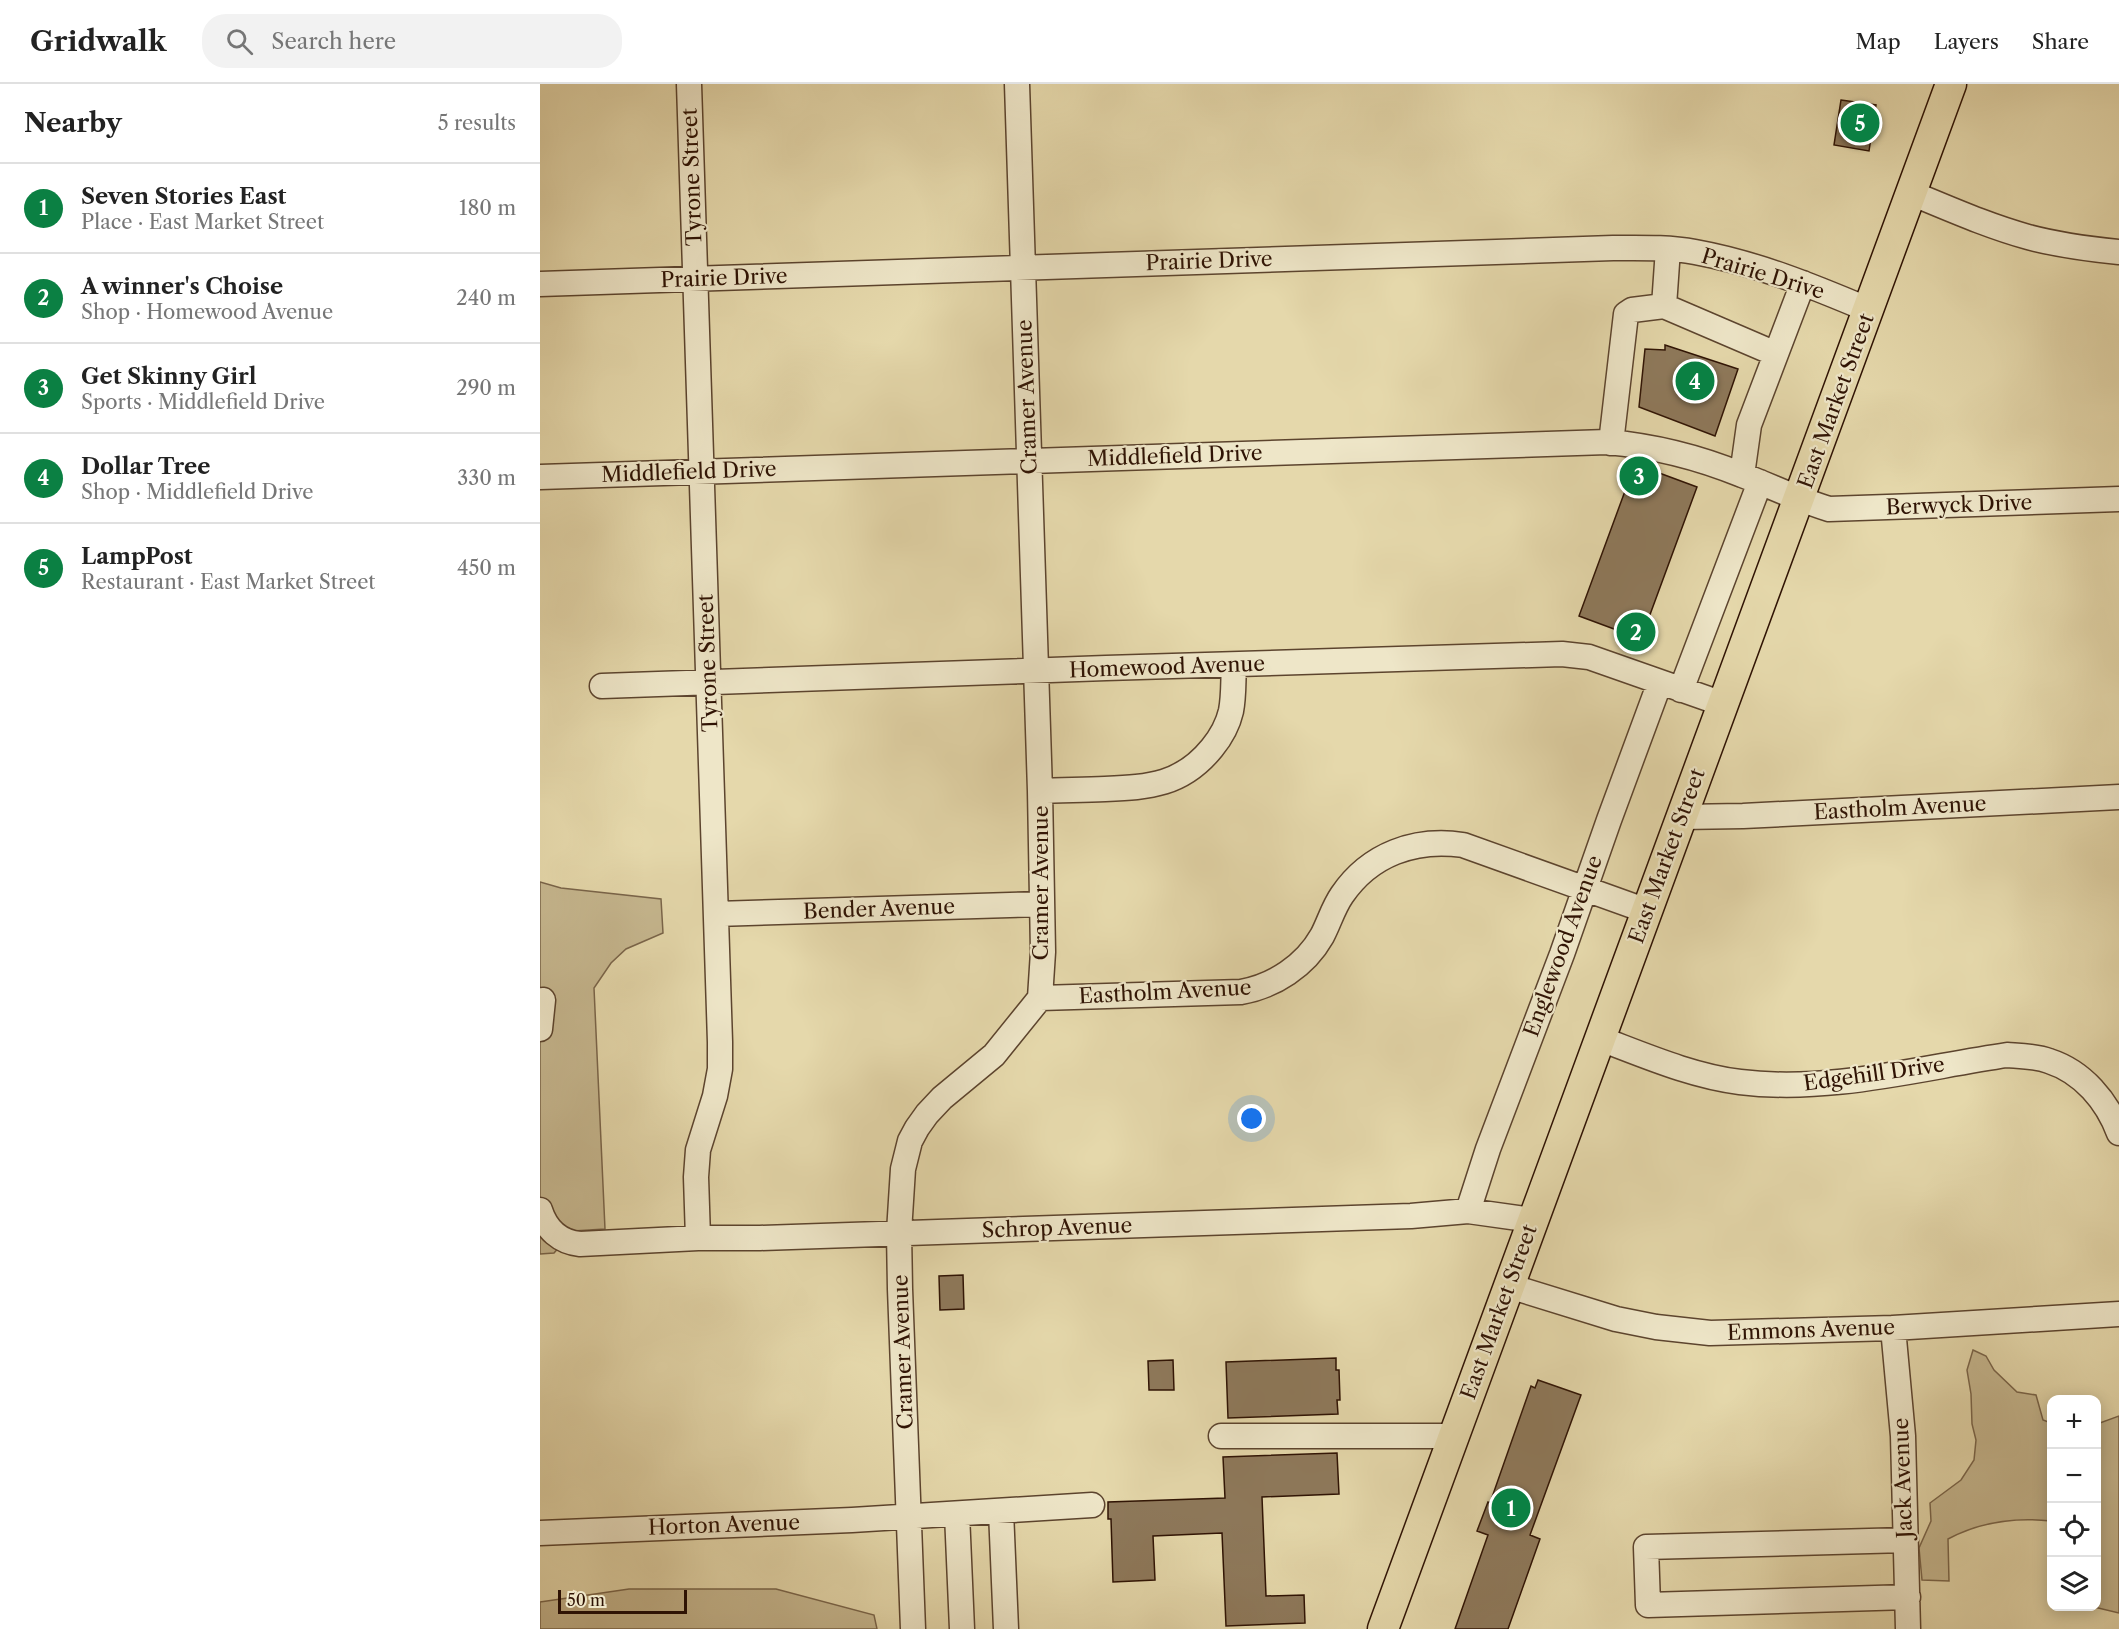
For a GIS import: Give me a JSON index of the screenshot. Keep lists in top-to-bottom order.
{
  "streets": {
    "main road": ["East Market Street"],
    "street": [
      "Tyrone Street",
      "Prairie Drive",
      "Cramer Avenue",
      "Middlefield Drive",
      "Berwyck Drive",
      "Homewood Avenue",
      "Eastholm Avenue",
      "Bender Avenue",
      "Englewood Avenue",
      "Edgehill Drive",
      "Schrop Avenue",
      "Emmons Avenue",
      "Jack Avenue",
      "Horton Avenue"
    ]
  },
  "crossings": [
    ["Tyrone Street", "Prairie Drive"],
    ["Tyrone Street", "Middlefield Drive"],
    ["Tyrone Street", "Homewood Avenue"],
    ["Tyrone Street", "Bender Avenue"],
    ["Tyrone Street", "Schrop Avenue"],
    ["Prairie Drive", "Cramer Avenue"],
    ["Prairie Drive", "East Market Street"],
    ["Prairie Drive", "Englewood Avenue"],
    ["Cramer Avenue", "Middlefield Drive"],
    ["Cramer Avenue", "Homewood Avenue"],
    ["Cramer Avenue", "Eastholm Avenue"],
    ["Cramer Avenue", "Bender Avenue"],
    ["Cramer Avenue", "Schrop Avenue"],
    ["Cramer Avenue", "Horton Avenue"],
    ["East Market Street", "Middlefield Drive"],
    ["East Market Street", "Berwyck Drive"],
    ["East Market Street", "Homewood Avenue"],
    ["East Market Street", "Eastholm Avenue"],
    ["East Market Street", "Edgehill Drive"],
    ["East Market Street", "Schrop Avenue"],
    ["East Market Street", "Emmons Avenue"],
    ["Middlefield Drive", "Berwyck Drive"],
    ["Middlefield Drive", "Englewood Avenue"],
    ["Homewood Avenue", "Englewood Avenue"],
    ["Eastholm Avenue", "Englewood Avenue"],
    ["Englewood Avenue", "Schrop Avenue"],
    ["Emmons Avenue", "Jack Avenue"]
  ],
  "scale_bar": "50 m",
  "page": {
    "header": "Gridwalk",
    "search": "Search here",
    "nav": ["Map", "Layers", "Share"],
    "heading": ["Nearby", "5 results"],
    "pins": [
      "5",
      "4",
      "3",
      "2",
      "1"
    ],
    "list": [
      {
        "mark": "1",
        "name": "Seven Stories East",
        "note": "Place · East Market Street",
        "value": "180 m"
      },
      {
        "mark": "2",
        "name": "A winner's Choise",
        "note": "Shop · Homewood Avenue",
        "value": "240 m"
      },
      {
        "mark": "3",
        "name": "Get Skinny Girl",
        "note": "Sports · Middlefield Drive",
        "value": "290 m"
      },
      {
        "mark": "4",
        "name": "Dollar Tree",
        "note": "Shop · Middlefield Drive",
        "value": "330 m"
      },
      {
        "mark": "5",
        "name": "LampPost",
        "note": "Restaurant · East Market Street",
        "value": "450 m"
      }
    ],
    "map_buttons": ["+", "−"],
    "scale": "50 m"
  }
}
